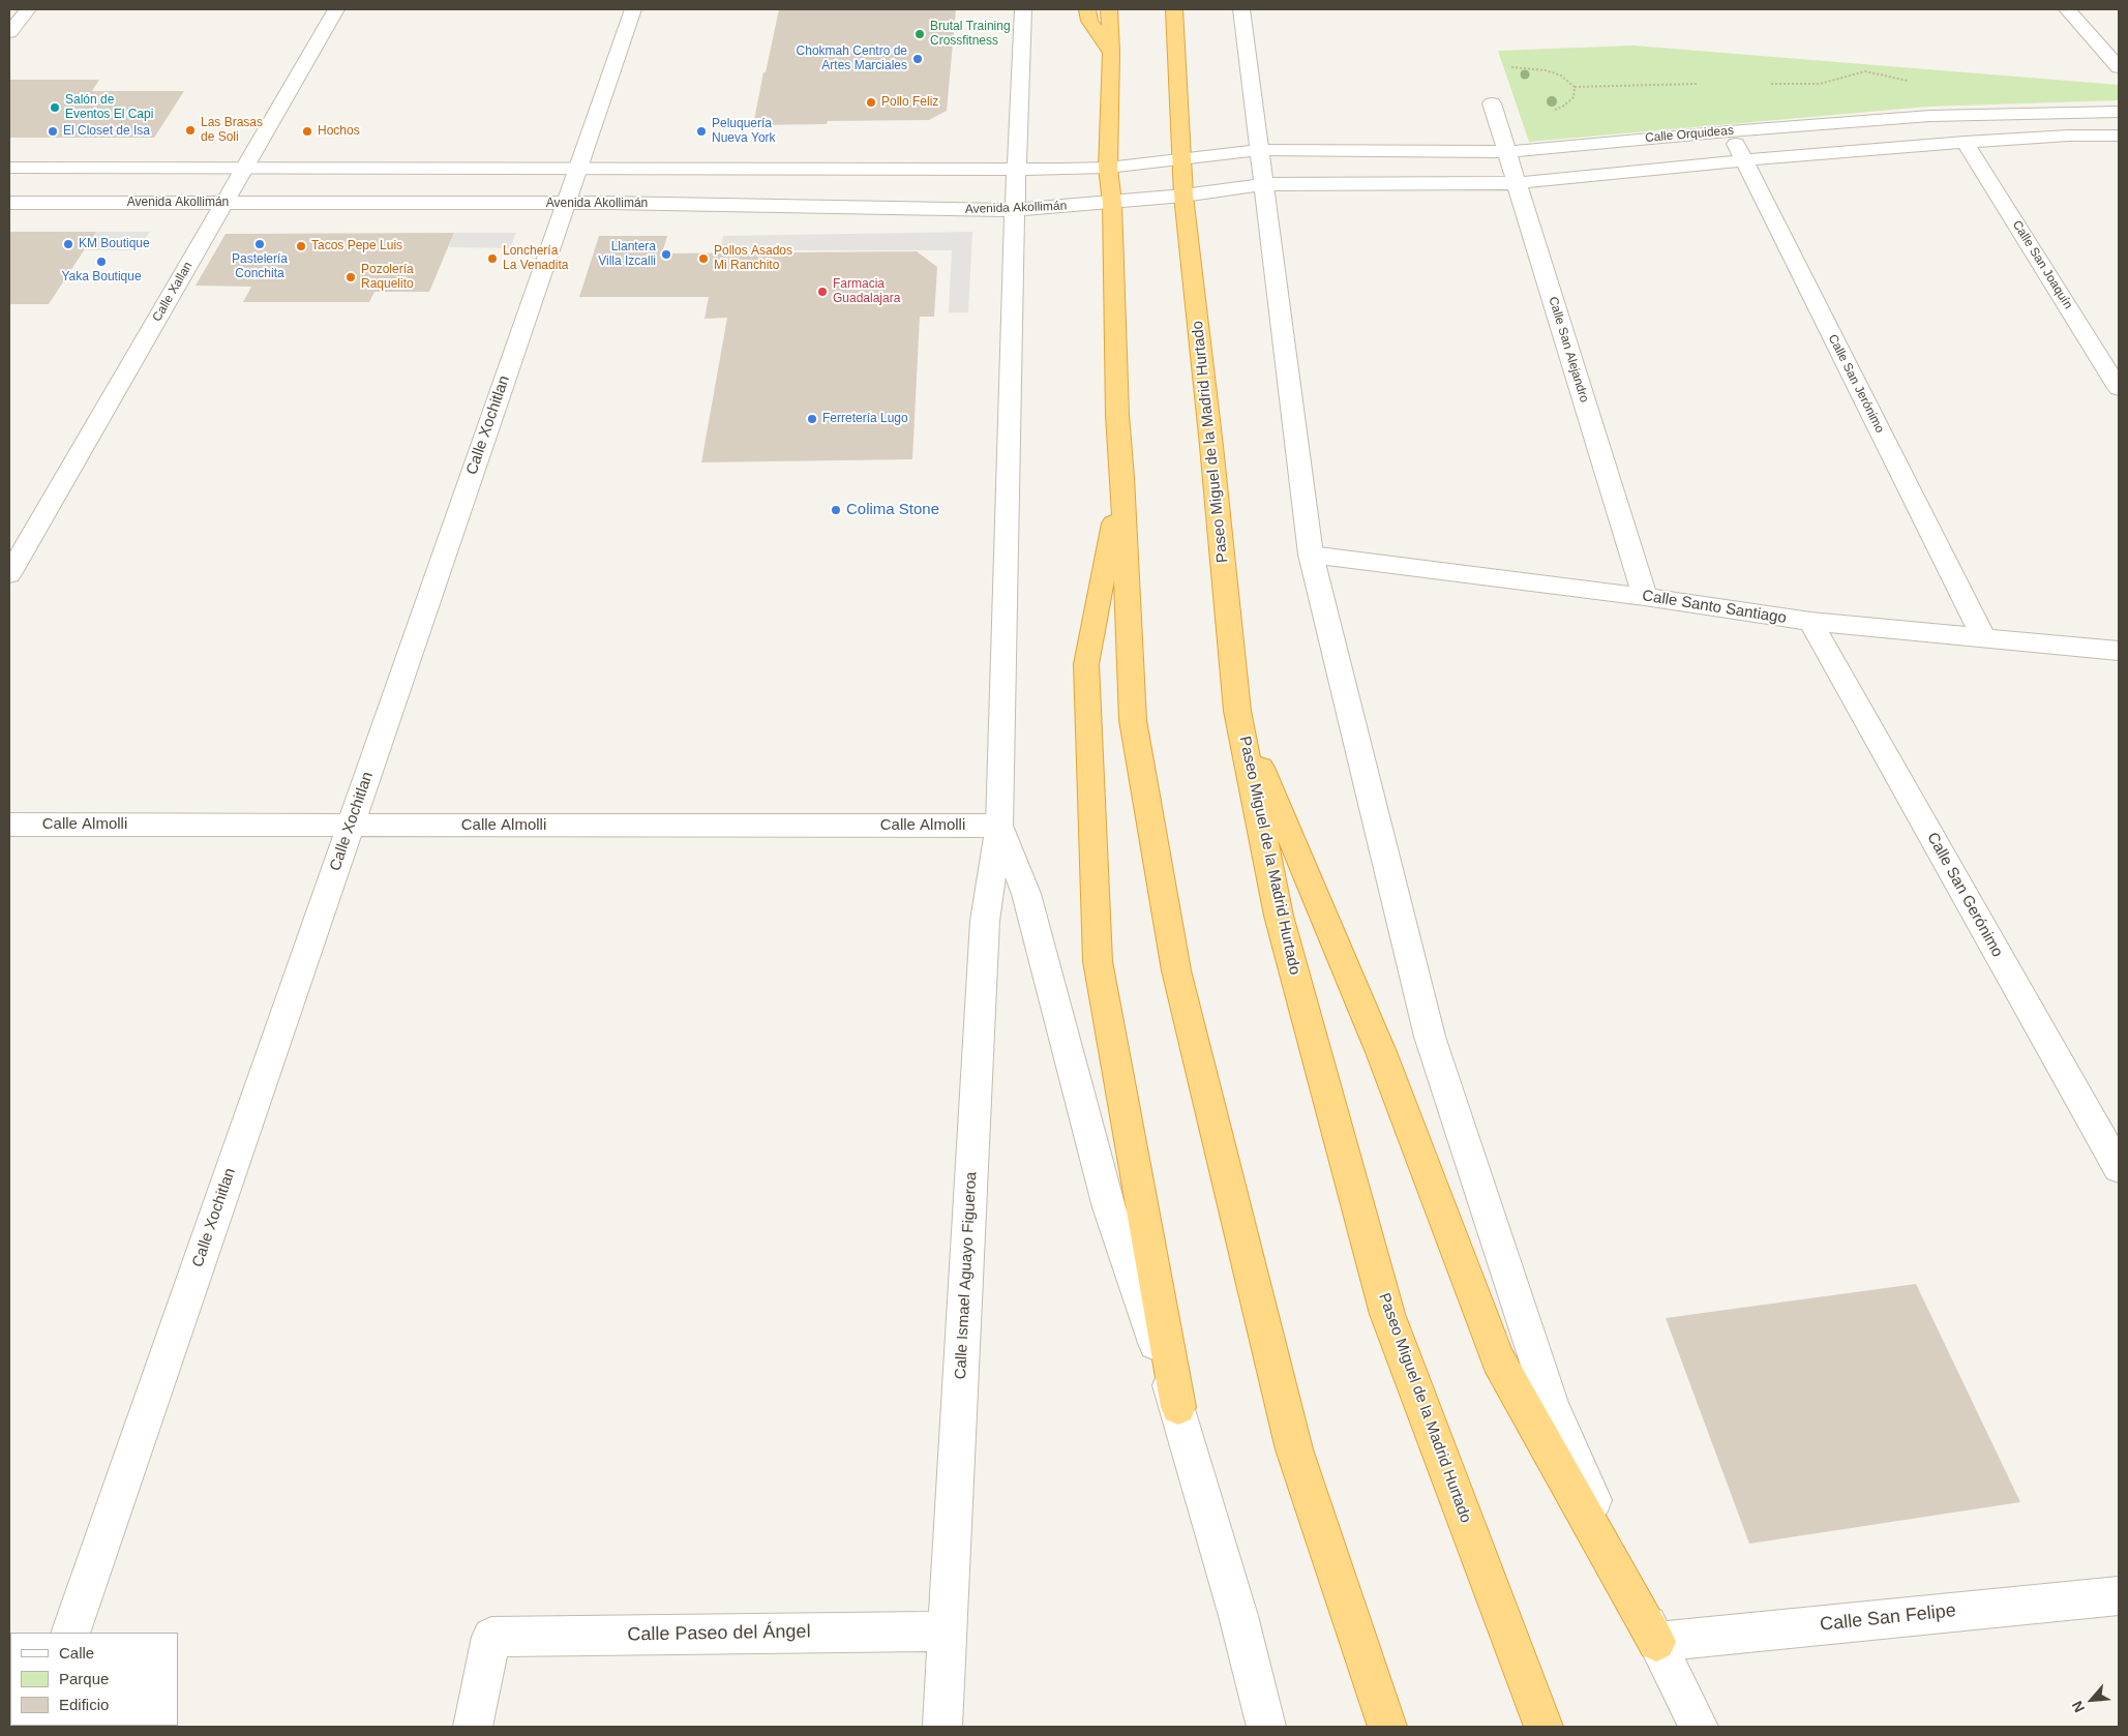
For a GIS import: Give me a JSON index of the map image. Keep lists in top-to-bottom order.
{
  "streets": {
    "highway": ["Paseo Miguel de la Madrid Hurtado"],
    "street": [
      "Calle Orquideas",
      "Avenida Akollimán",
      "Calle San Joaquín",
      "Calle Xallan",
      "Calle San Alejandro",
      "Calle San Jerónimo",
      "Calle Xochitlan",
      "Calle Santo Santiago",
      "Calle Almolli",
      "Calle San Gerónimo",
      "Calle Ismael Aguayo Figueroa",
      "Calle San Felipe",
      "Calle Paseo del Ángel"
    ]
  },
  "crossings": [
    ["Calle Orquideas", "Avenida Akollimán"],
    ["Calle Orquideas", "Calle San Joaquín"],
    ["Calle Orquideas", "Calle San Alejandro"],
    ["Calle Orquideas", "Calle San Jerónimo"],
    ["Calle Orquideas", "Paseo Miguel de la Madrid Hurtado"],
    ["Avenida Akollimán", "Calle Xallan"],
    ["Avenida Akollimán", "Calle Xochitlan"],
    ["Avenida Akollimán", "Paseo Miguel de la Madrid Hurtado"],
    ["Avenida Akollimán", "Calle Ismael Aguayo Figueroa"],
    ["Calle San Alejandro", "Calle Santo Santiago"],
    ["Calle San Jerónimo", "Calle Santo Santiago"],
    ["Calle Xochitlan", "Calle Almolli"],
    ["Calle Santo Santiago", "Calle San Gerónimo"],
    ["Calle Almolli", "Calle Ismael Aguayo Figueroa"],
    ["Calle Ismael Aguayo Figueroa", "Calle Paseo del Ángel"]
  ],
  "places": [
    "Brutal Training Crossfitness",
    "Chokmah Centro de Artes Marciales",
    "Pollo Feliz",
    "Salón de Eventos El Capi",
    "Las Brasas de Soli",
    "El Closet de Isa",
    "Hochos",
    "Peluquería Nueva York",
    "KM Boutique",
    "Pastelería Conchita",
    "Tacos Pepe Luis",
    "Llantera Villa Izcalli",
    "Lonchería La Venadita",
    "Pollos Asados Mi Ranchito",
    "Yaka Boutique",
    "Pozolería Raquelito",
    "Farmacia Guadalajara",
    "Ferretería Lugo",
    "Colima Stone"
  ],
  "legend": ["Calle", "Parque", "Edificio"],
  "north": "bottom left"
}
